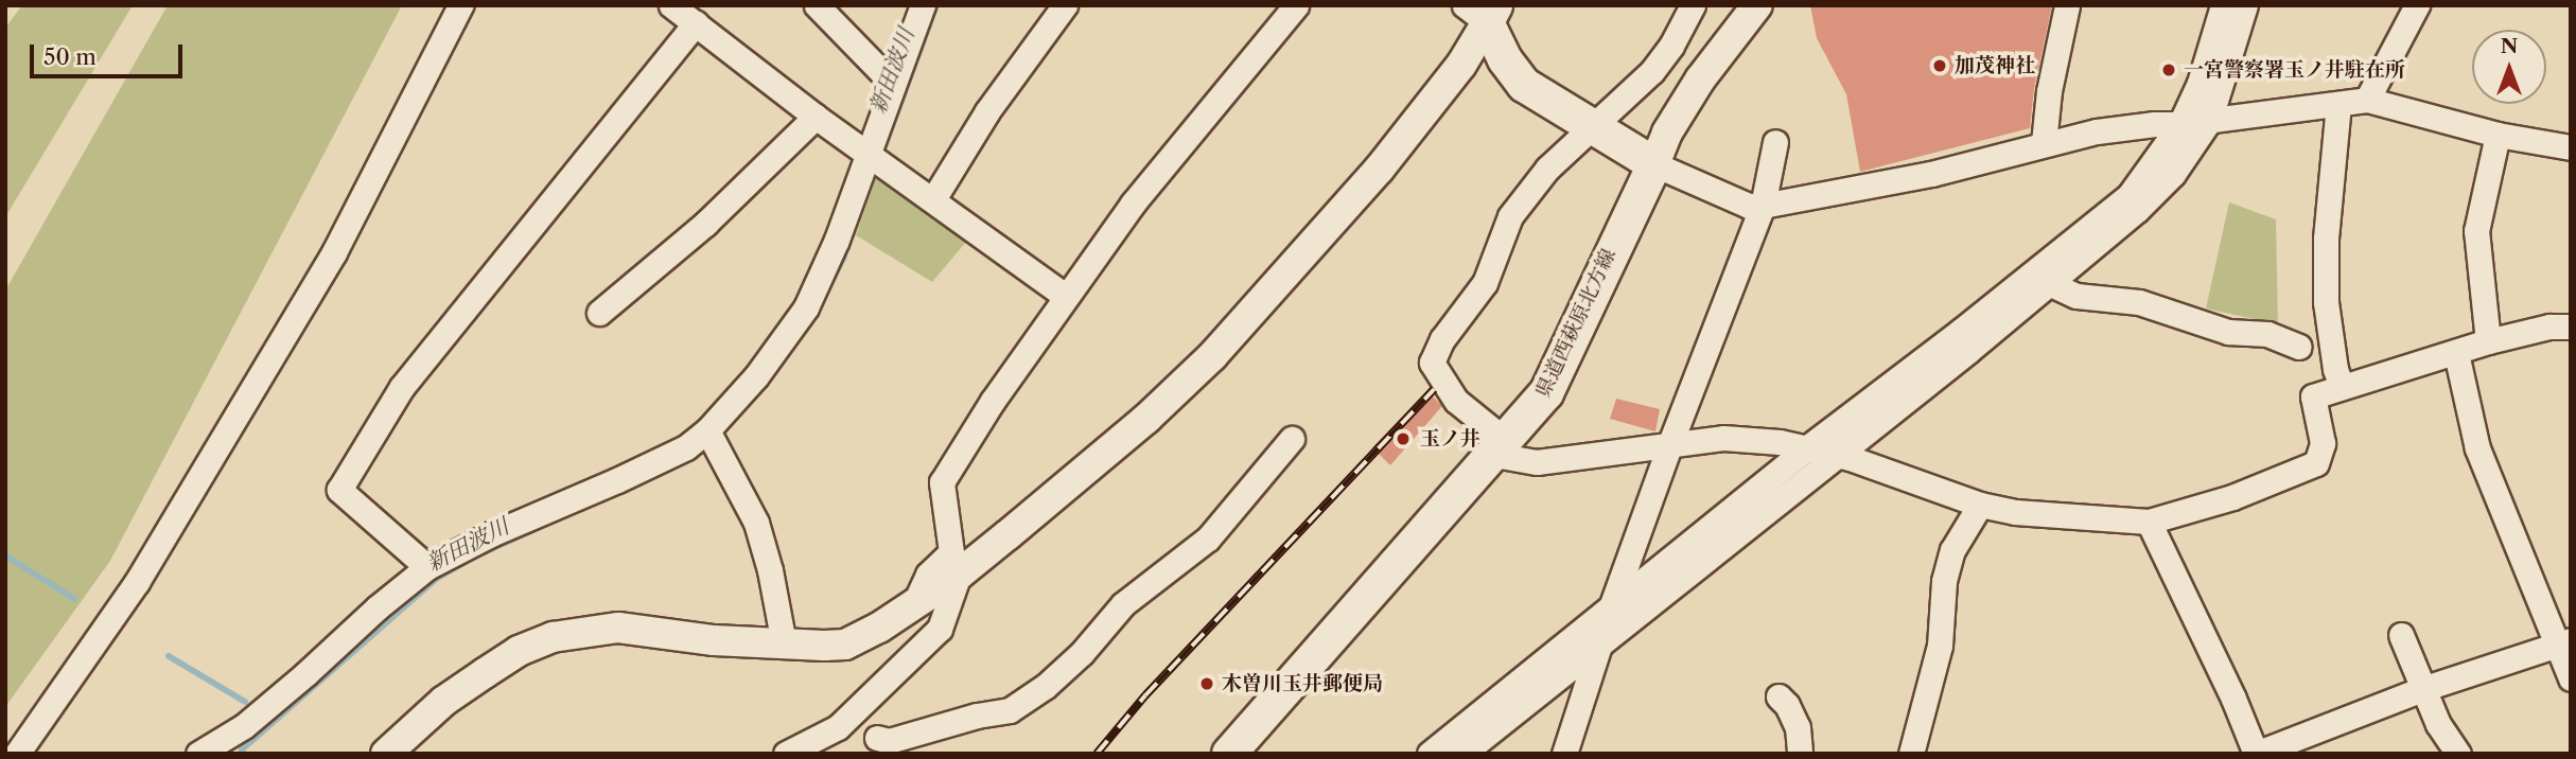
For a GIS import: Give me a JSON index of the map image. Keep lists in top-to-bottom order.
{
  "streets": {
    "main road": ["県道西萩原北方線"]
  },
  "water": ["新田波川"],
  "places": [
    "加茂神社",
    "一宮警察署玉ノ井駐在所",
    "玉ノ井",
    "木曽川玉井郵便局"
  ],
  "scale_bar": "50 m",
  "north": "top"
}
